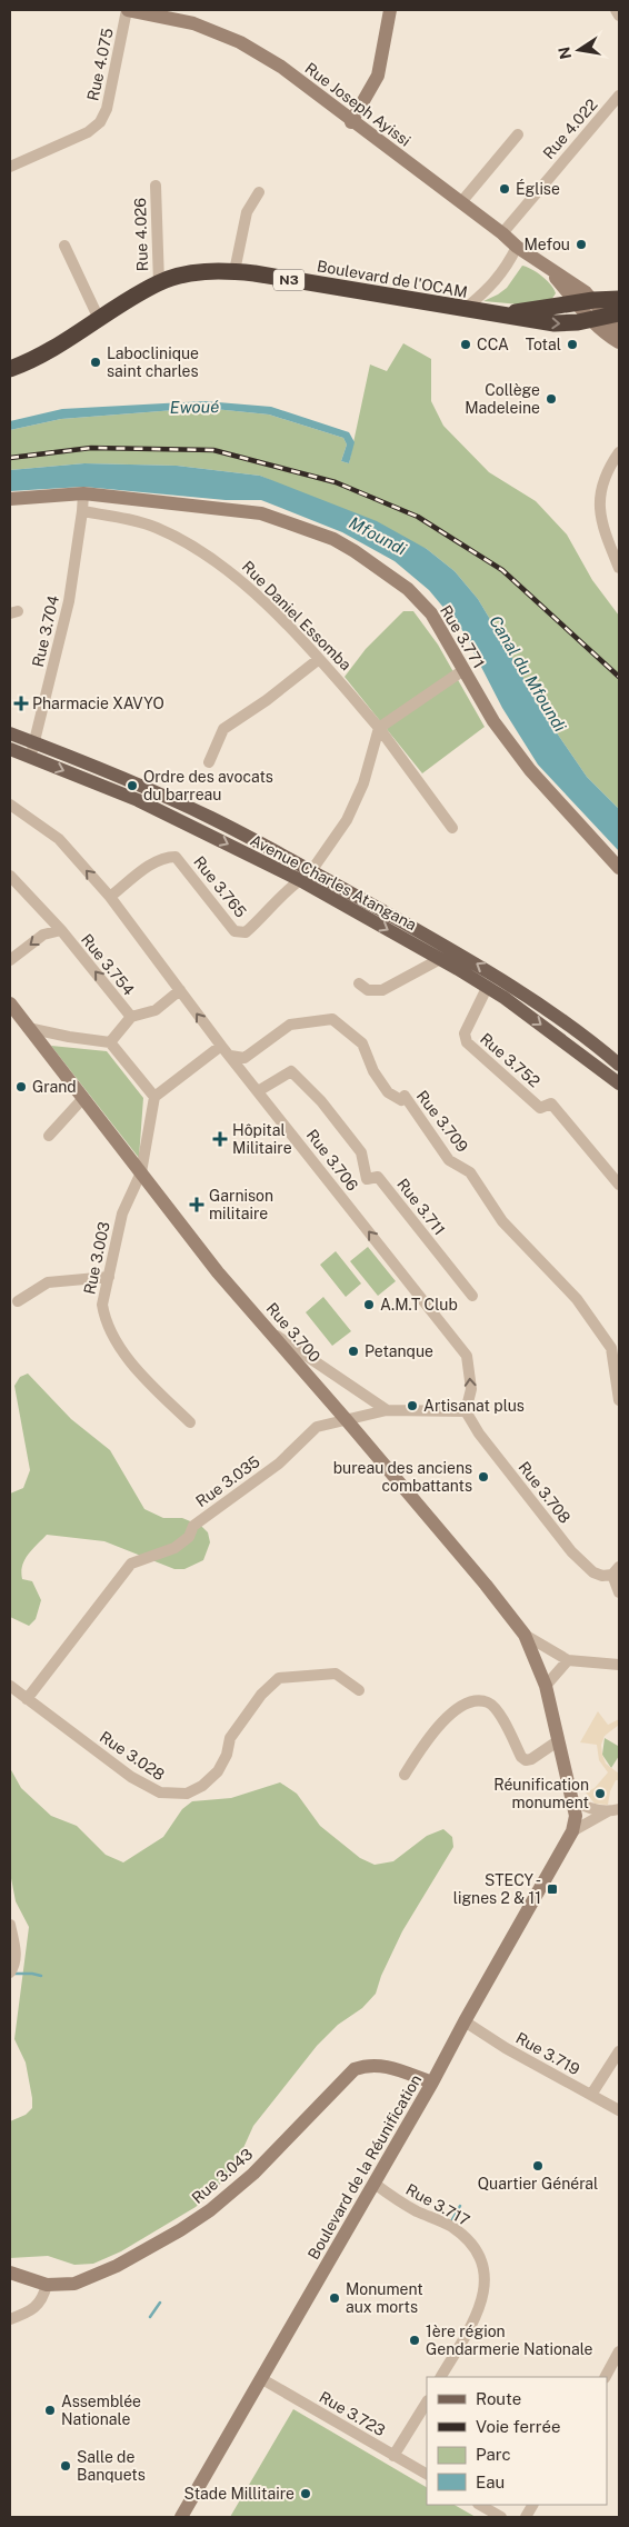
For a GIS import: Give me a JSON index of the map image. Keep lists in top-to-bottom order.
{
  "streets": {
    "highway": ["Boulevard de l'OCAM", "N3"],
    "main road": [
      "Rue Joseph Ayissi",
      "Rue 3.771",
      "Avenue Charles Atangana",
      "Rue 3.700",
      "Boulevard de la Réunification",
      "Rue 3.043"
    ],
    "street": [
      "Rue 4.075",
      "Rue 4.022",
      "Rue 4.026",
      "Rue Daniel Essomba",
      "Rue 3.704",
      "Rue 3.765",
      "Rue 3.754",
      "Rue 3.752",
      "Rue 3.709",
      "Rue 3.706",
      "Rue 3.711",
      "Rue 3.003",
      "Rue 3.035",
      "Rue 3.708",
      "Rue 3.028",
      "Rue 3.719",
      "Rue 3.717",
      "Rue 3.723"
    ]
  },
  "crossings": [
    ["Rue 4.075", "Rue Joseph Ayissi"],
    ["Rue Joseph Ayissi", "Rue 4.022"],
    ["Rue Joseph Ayissi", "Boulevard de l'OCAM"],
    ["Rue Joseph Ayissi", "N3"],
    ["Rue 4.026", "Boulevard de l'OCAM"],
    ["Boulevard de l'OCAM", "N3"],
    ["Rue Daniel Essomba", "Rue 3.704"],
    ["Rue 3.704", "Avenue Charles Atangana"],
    ["Avenue Charles Atangana", "Rue 3.765"],
    ["Avenue Charles Atangana", "Rue 3.752"],
    ["Rue 3.765", "Rue 3.706"],
    ["Rue 3.709", "Rue 3.706"],
    ["Rue 3.706", "Rue 3.711"],
    ["Rue 3.706", "Rue 3.708"],
    ["Rue 3.003", "Rue 3.700"],
    ["Rue 3.700", "Rue 3.035"],
    ["Rue 3.700", "Boulevard de la Réunification"],
    ["Rue 3.035", "Rue 3.028"],
    ["Rue 3.719", "Boulevard de la Réunification"],
    ["Boulevard de la Réunification", "Rue 3.043"],
    ["Boulevard de la Réunification", "Rue 3.717"],
    ["Boulevard de la Réunification", "Rue 3.723"]
  ],
  "one_way": ["Rue 3.706"],
  "water": ["Ewoué", "Mfoundi", "Canal du Mfoundi"],
  "places": {
    "other": [
      "Église",
      "Mefou",
      "CCA",
      "Total",
      "Laboclinique saint charles",
      "Collège Madeleine",
      "Ordre des avocats du barreau",
      "Grand",
      "A.M.T Club",
      "Petanque",
      "Artisanat plus",
      "bureau des anciens combattants",
      "Réunification monument",
      "Quartier Général",
      "Monument aux morts",
      "1ère région Gendarmerie Nationale",
      "Assemblée Nationale",
      "Salle de Banquets",
      "Stade Millitaire"
    ],
    "health": ["Pharmacie XAVYO", "Hôpital Militaire", "Garnison militaire"],
    "transit": ["STECY - lignes 2 & 11"]
  },
  "legend": [
    "Route",
    "Voie ferrée",
    "Parc",
    "Eau"
  ],
  "north": "left"
}
